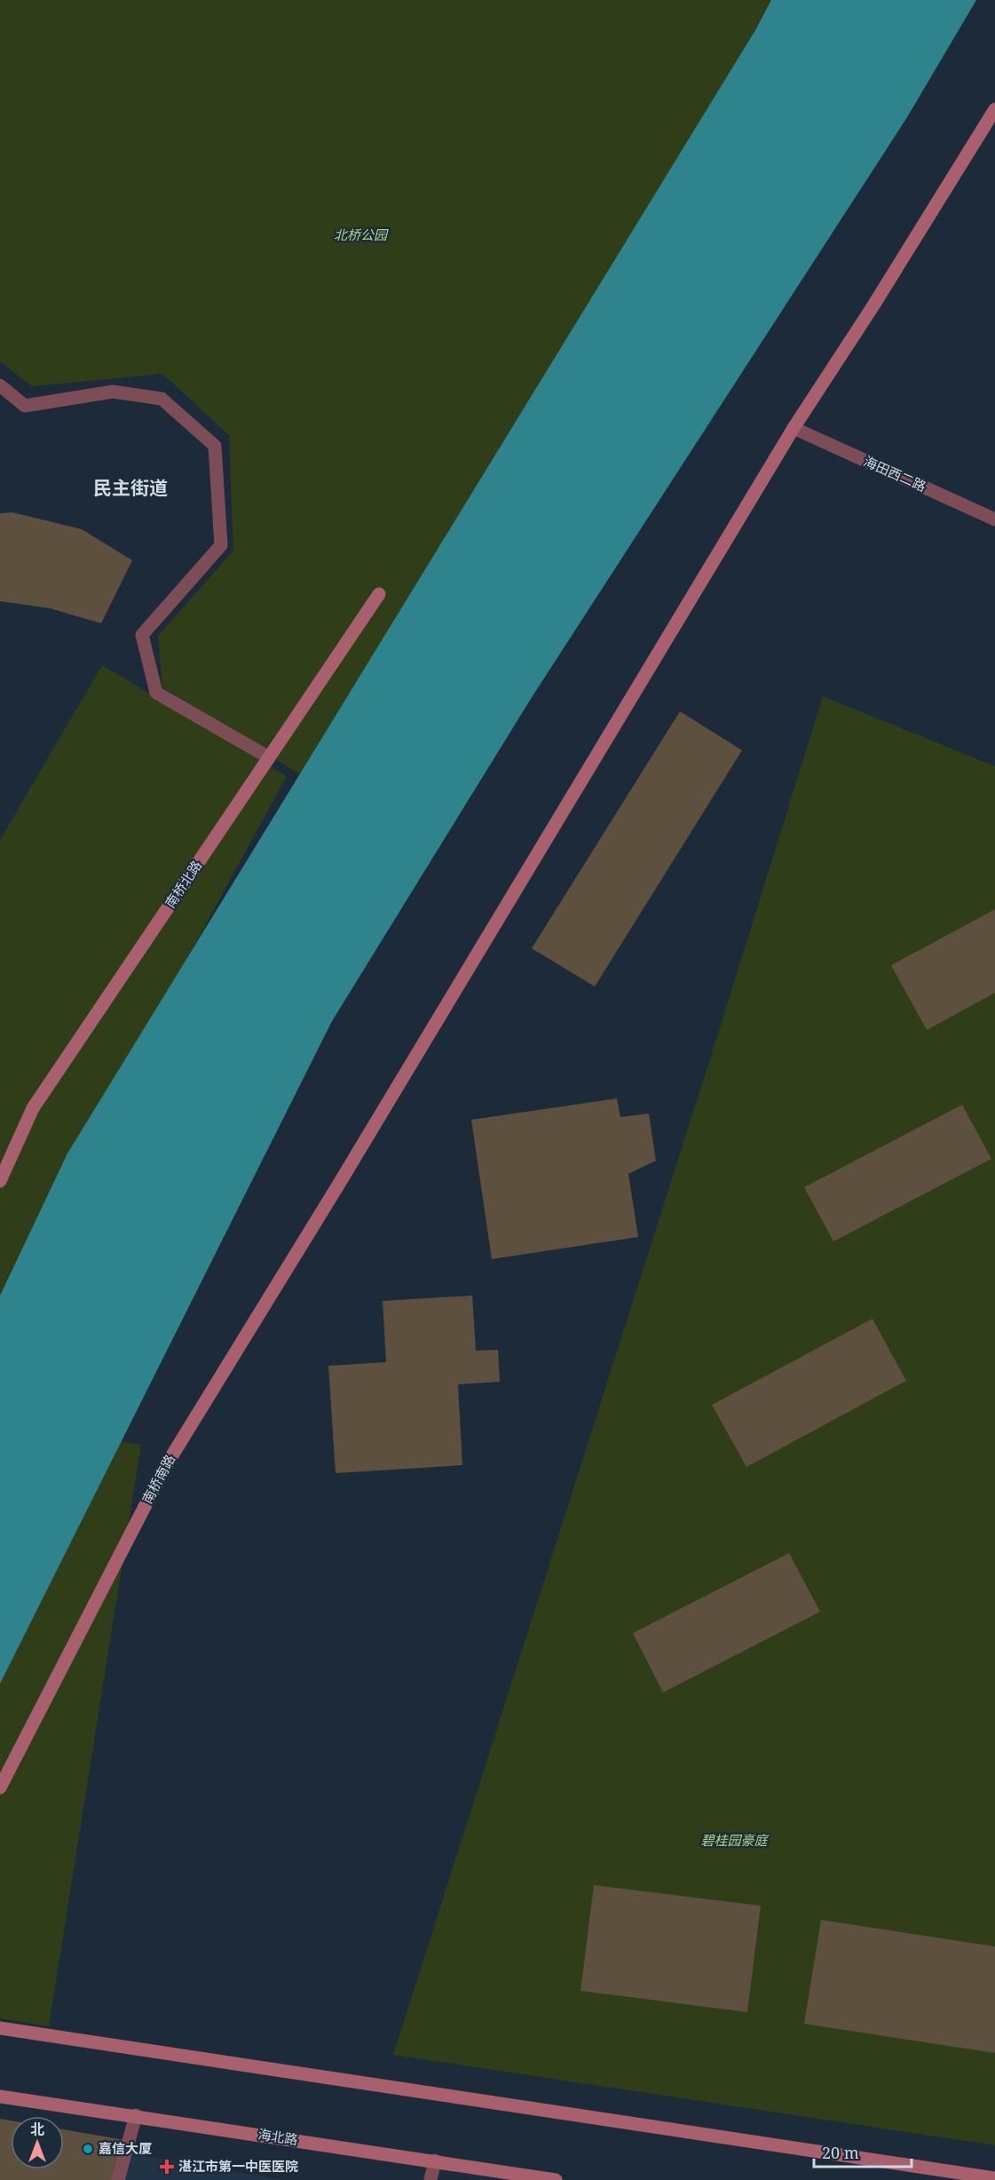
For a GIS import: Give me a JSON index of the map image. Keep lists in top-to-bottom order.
{
  "streets": {
    "street": [
      "海田西二路",
      "南桥北路",
      "南桥南路",
      "海北路"
    ]
  },
  "crossings": [
    ["海田西二路", "南桥南路"]
  ],
  "districts": ["民主街道"],
  "parks": ["北桥公园", "碧桂园豪庭"],
  "places": {
    "other": ["嘉信大厦"],
    "health": ["湛江市第一中医医院"]
  },
  "scale_bar": "20 m",
  "north": "top"
}
